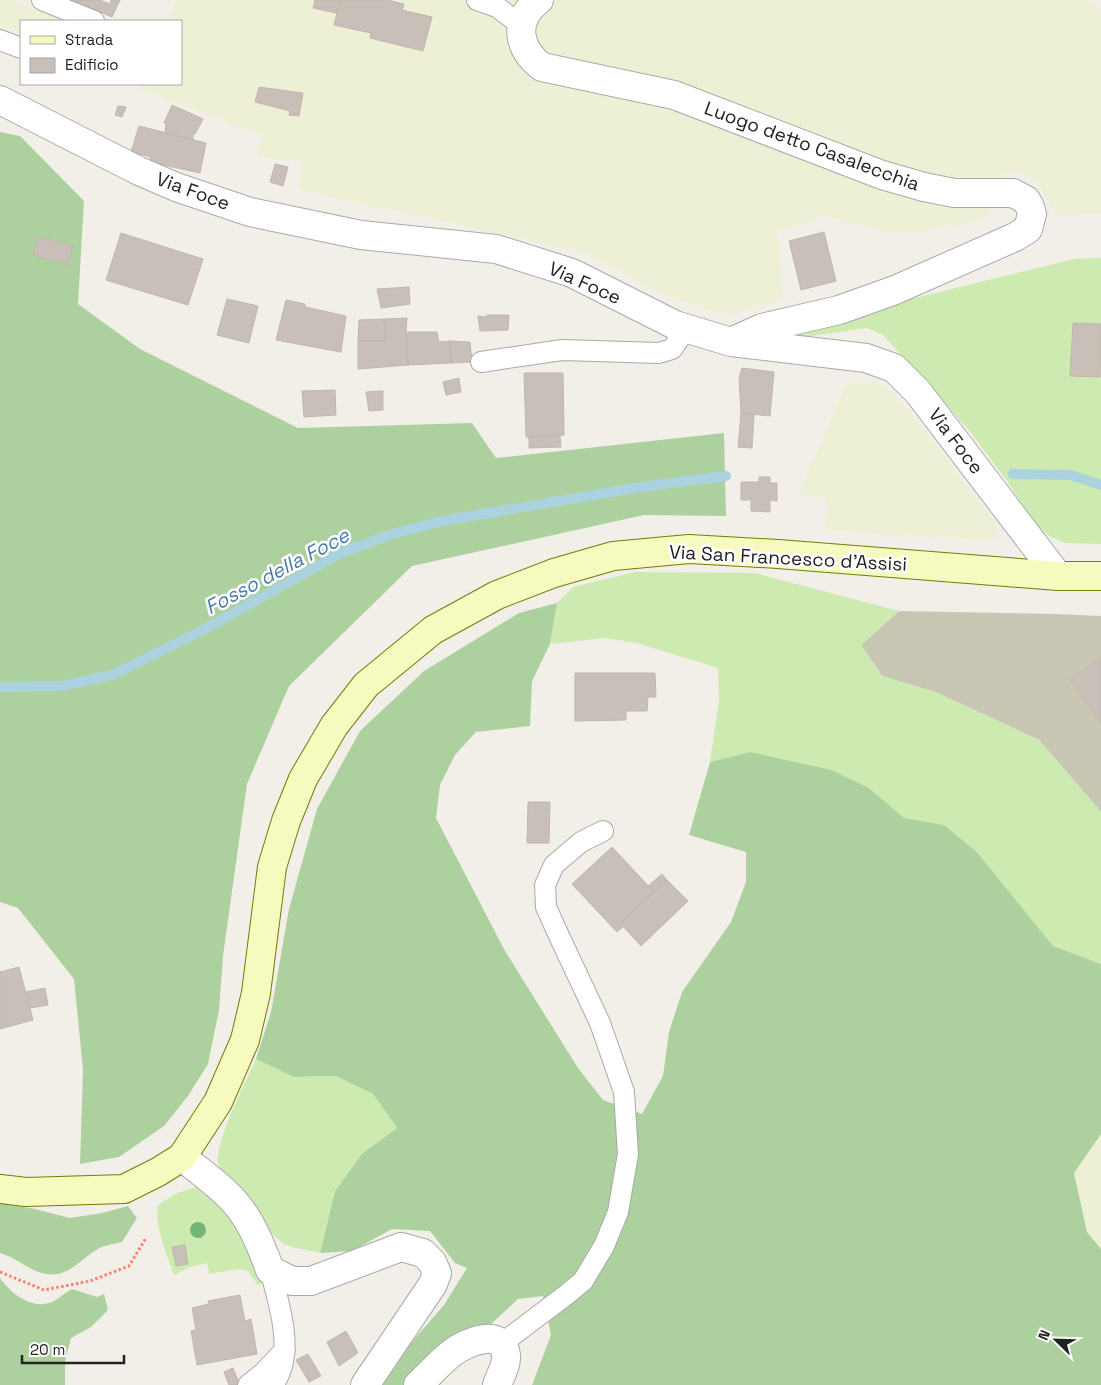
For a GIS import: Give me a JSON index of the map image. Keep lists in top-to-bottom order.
{
  "streets": {
    "main road": ["Via San Francesco d'Assisi"],
    "street": ["Luogo detto Casalecchia", "Via Foce"]
  },
  "crossings": [
    ["Luogo detto Casalecchia", "Via Foce"],
    ["Via Foce", "Via San Francesco d'Assisi"]
  ],
  "water": ["Fosso della Foce"],
  "legend": ["Strada", "Edificio"],
  "scale_bar": "20 m",
  "north": "top left"
}
